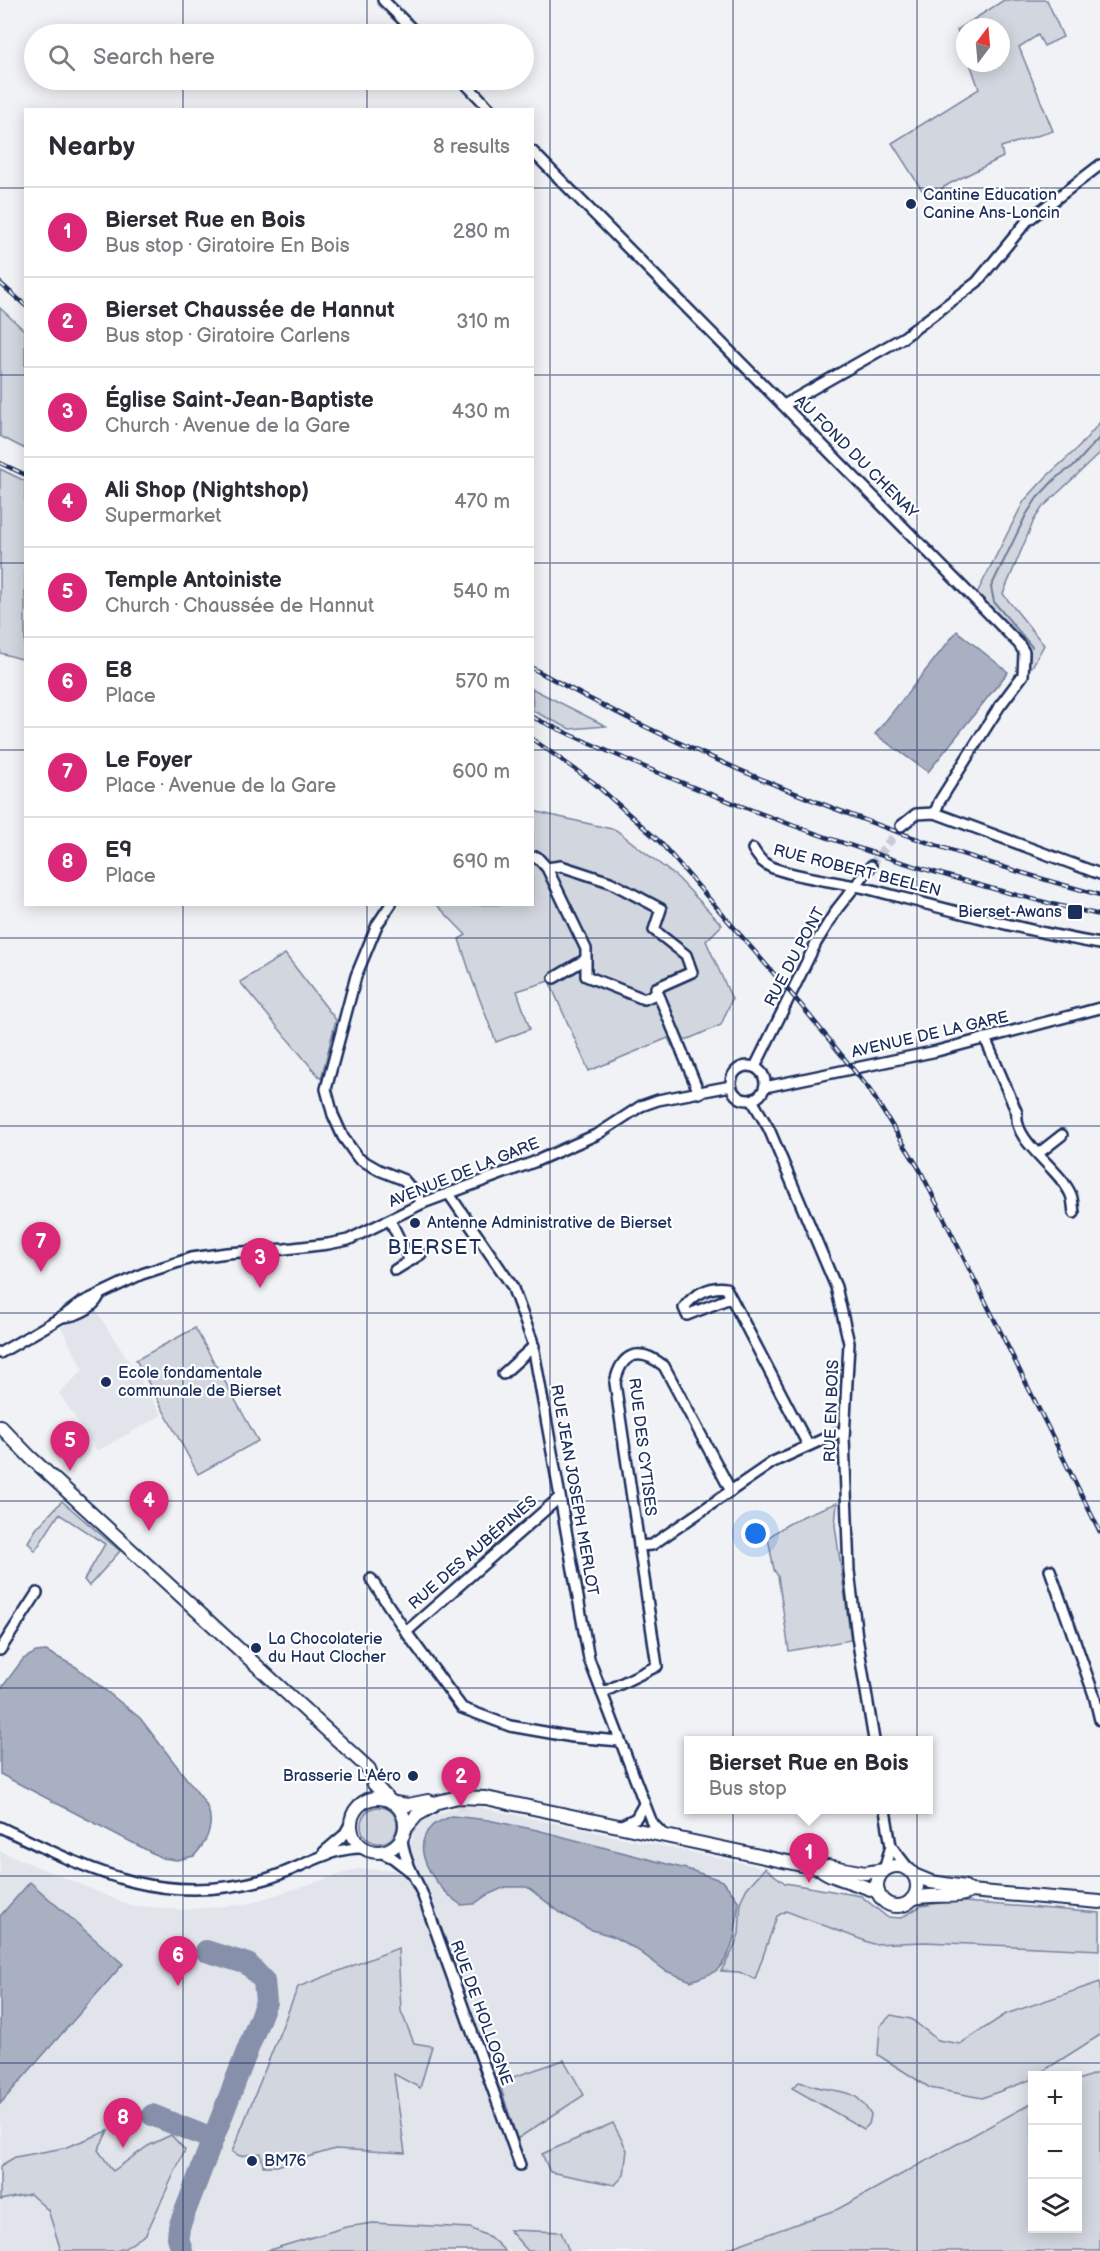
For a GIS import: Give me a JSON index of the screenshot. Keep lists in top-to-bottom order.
{
  "streets": {
    "street": [
      "AU FOND DU CHENAY",
      "RUE ROBERT BEELEN",
      "RUE DU PONT",
      "AVENUE DE LA GARE",
      "RUE EN BOIS",
      "RUE DES CYTISES",
      "RUE JEAN JOSEPH MERLOT",
      "RUE DES AUBÉPINES",
      "RUE DE HOLLOGNE"
    ]
  },
  "crossings": [
    ["RUE ROBERT BEELEN", "RUE DU PONT"],
    ["RUE DU PONT", "AVENUE DE LA GARE"],
    ["RUE DU PONT", "RUE EN BOIS"],
    ["AVENUE DE LA GARE", "RUE EN BOIS"],
    ["AVENUE DE LA GARE", "RUE JEAN JOSEPH MERLOT"],
    ["RUE DES CYTISES", "RUE JEAN JOSEPH MERLOT"],
    ["RUE JEAN JOSEPH MERLOT", "RUE DES AUBÉPINES"]
  ],
  "districts": ["BIERSET"],
  "places": {
    "other": [
      "Cantine Education Canine Ans-Loncin",
      "Antenne Administrative de Bierset",
      "Ecole fondamentale communale de Bierset",
      "La Chocolaterie du Haut Clocher",
      "Brasserie L'Aéro",
      "BM76"
    ],
    "transit": ["Bierset-Awans"]
  },
  "north": "top",
  "page": {
    "search": "Search here",
    "heading": ["Nearby", "8 results"],
    "list": [
      {
        "mark": "1",
        "name": "Bierset Rue en Bois",
        "note": "Bus stop · Giratoire En Bois",
        "value": "280 m"
      },
      {
        "mark": "2",
        "name": "Bierset Chaussée de Hannut",
        "note": "Bus stop · Giratoire Carlens",
        "value": "310 m"
      },
      {
        "mark": "3",
        "name": "Église Saint-Jean-Baptiste",
        "note": "Church · Avenue de la Gare",
        "value": "430 m"
      },
      {
        "mark": "4",
        "name": "Ali Shop (Nightshop)",
        "note": "Supermarket",
        "value": "470 m"
      },
      {
        "mark": "5",
        "name": "Temple Antoiniste",
        "note": "Church · Chaussée de Hannut",
        "value": "540 m"
      },
      {
        "mark": "6",
        "name": "E8",
        "note": "Place",
        "value": "570 m"
      },
      {
        "mark": "7",
        "name": "Le Foyer",
        "note": "Place · Avenue de la Gare",
        "value": "600 m"
      },
      {
        "mark": "8",
        "name": "E9",
        "note": "Place",
        "value": "690 m"
      }
    ],
    "pins": [
      "7",
      "3",
      "5",
      "4",
      "2",
      "1",
      "6",
      "8"
    ],
    "popup": ["Bierset Rue en Bois", "Bus stop"],
    "map_buttons": ["+", "−"]
  }
}
